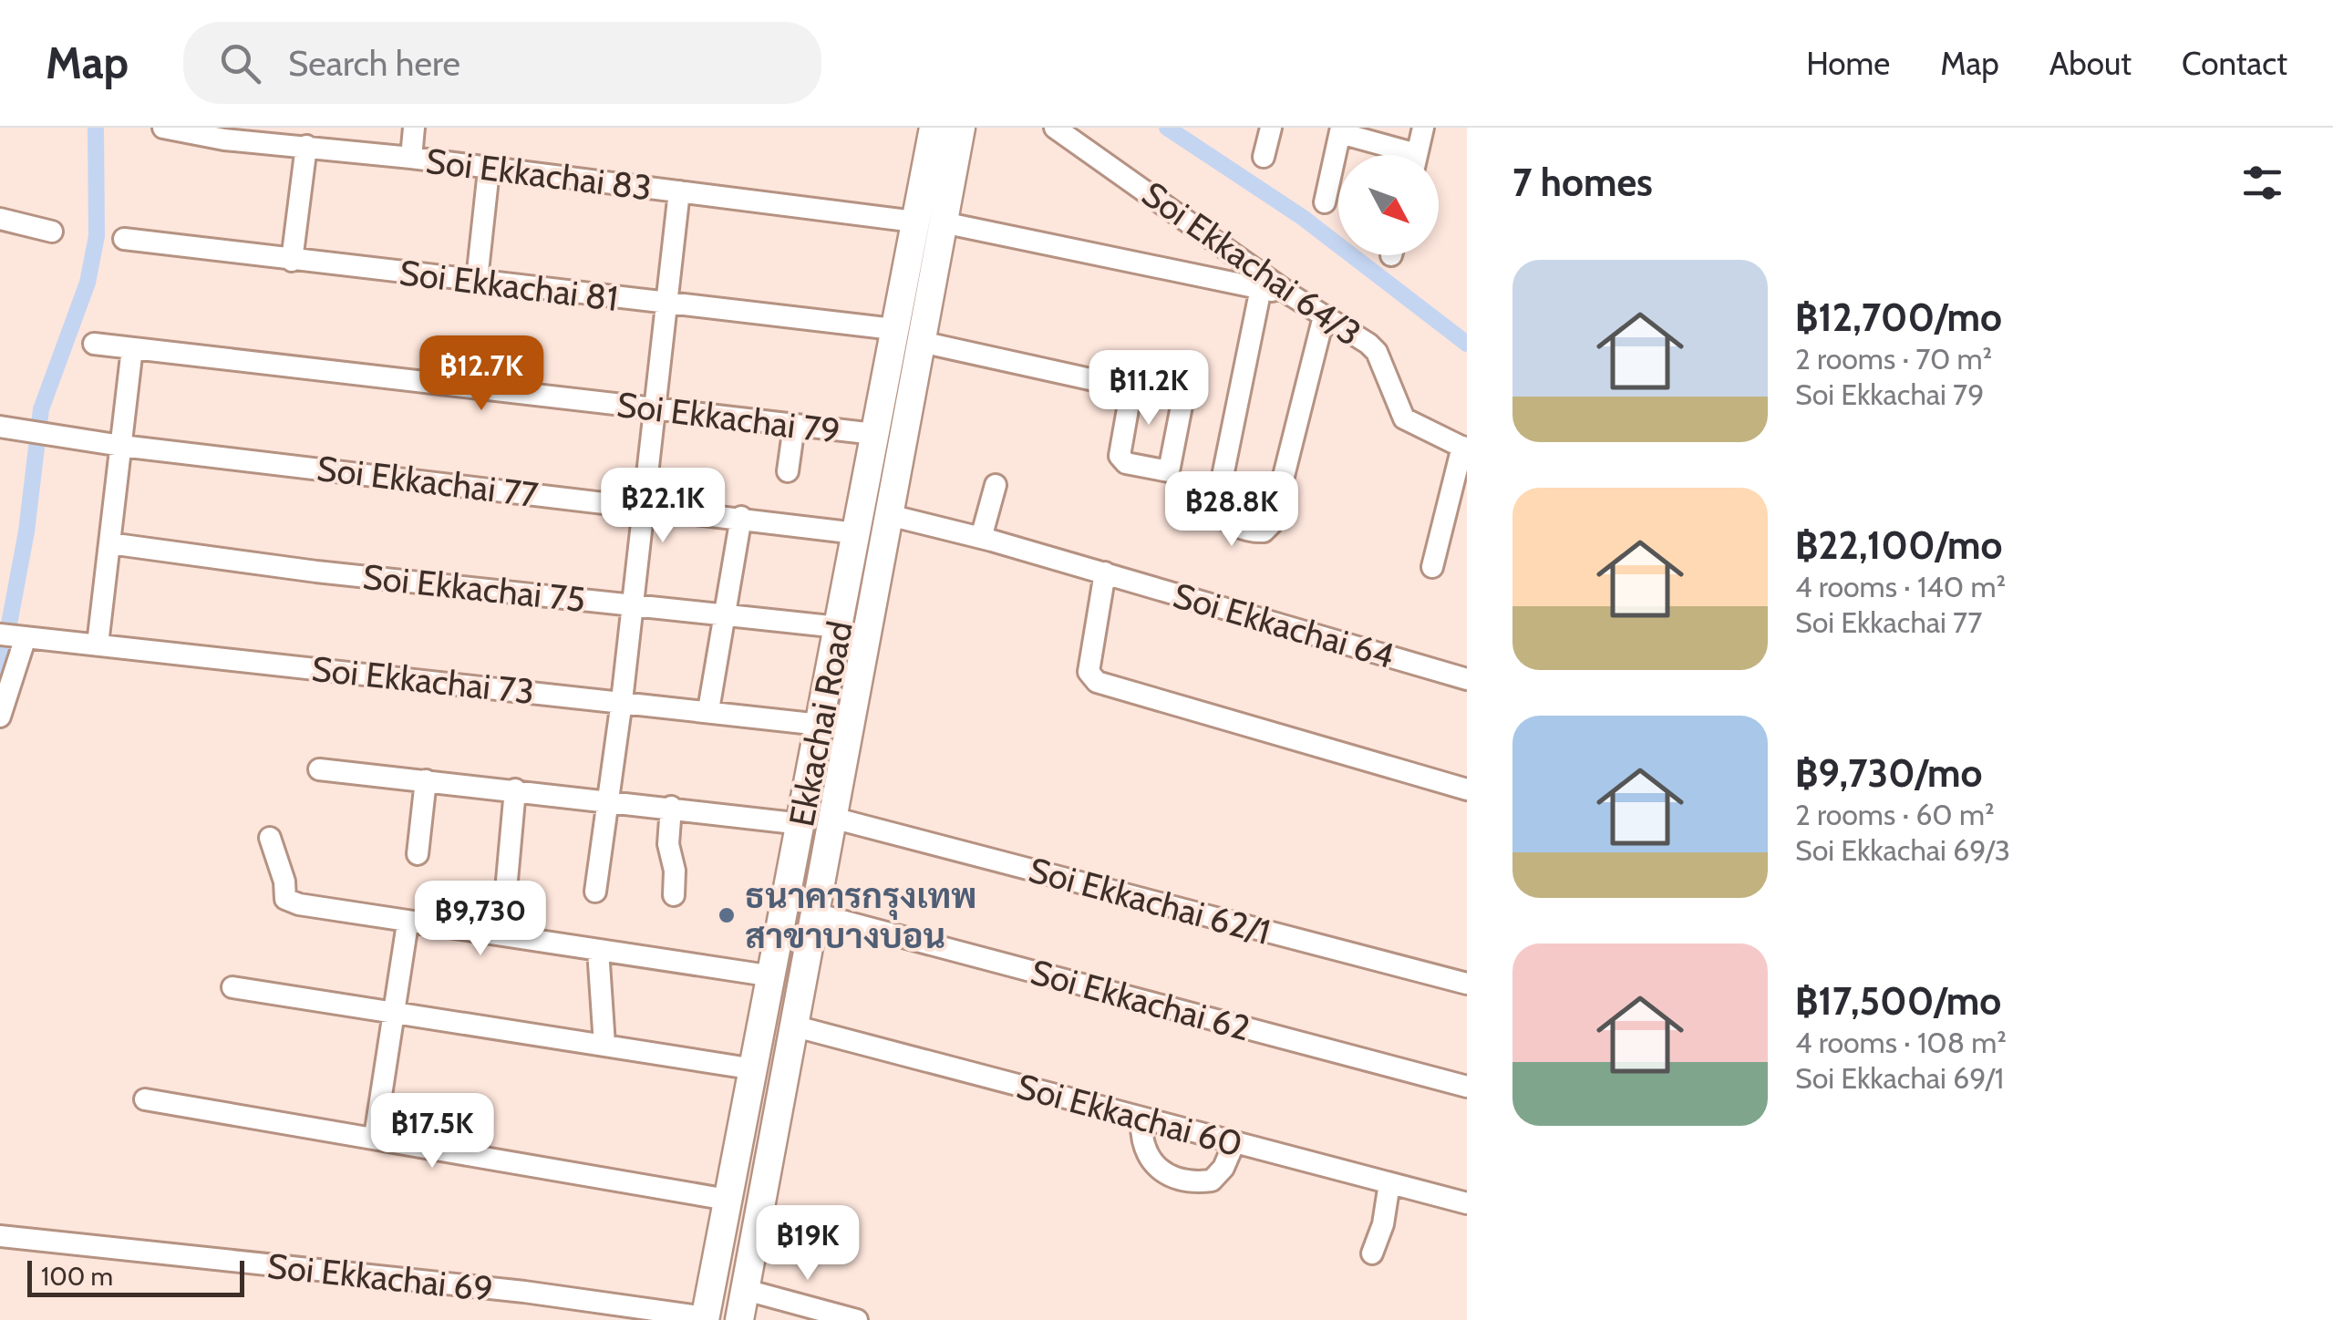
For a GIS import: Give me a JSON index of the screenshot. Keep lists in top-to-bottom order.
{
  "streets": {
    "main road": ["Ekkachai Road"],
    "street": [
      "Soi Ekkachai 83",
      "Soi Ekkachai 64/3",
      "Soi Ekkachai 81",
      "Soi Ekkachai 79",
      "Soi Ekkachai 77",
      "Soi Ekkachai 75",
      "Soi Ekkachai 64",
      "Soi Ekkachai 73",
      "Soi Ekkachai 62/1",
      "Soi Ekkachai 62",
      "Soi Ekkachai 60",
      "Soi Ekkachai 69"
    ]
  },
  "crossings": [
    ["Soi Ekkachai 83", "Ekkachai Road"],
    ["Soi Ekkachai 81", "Ekkachai Road"],
    ["Soi Ekkachai 79", "Ekkachai Road"],
    ["Soi Ekkachai 77", "Ekkachai Road"],
    ["Soi Ekkachai 75", "Ekkachai Road"],
    ["Soi Ekkachai 64", "Ekkachai Road"],
    ["Soi Ekkachai 73", "Ekkachai Road"],
    ["Ekkachai Road", "Soi Ekkachai 62/1"],
    ["Ekkachai Road", "Soi Ekkachai 62"],
    ["Ekkachai Road", "Soi Ekkachai 60"],
    ["Ekkachai Road", "Soi Ekkachai 69"]
  ],
  "places": ["ธนาคารกรุงเทพ สาขาบางบอน"],
  "scale_bar": "100 m",
  "north": "bottom right",
  "page": {
    "header": "Map",
    "search": "Search here",
    "nav": [
      "Home",
      "Map",
      "About",
      "Contact"
    ],
    "heading": "7 homes",
    "list": [
      {
        "name": "฿12,700/mo",
        "note": "2 rooms · 70 m² · Soi Ekkachai 79"
      },
      {
        "name": "฿22,100/mo",
        "note": "4 rooms · 140 m² · Soi Ekkachai 77"
      },
      {
        "name": "฿9,730/mo",
        "note": "2 rooms · 60 m² · Soi Ekkachai 69/3"
      },
      {
        "name": "฿17,500/mo",
        "note": "4 rooms · 108 m² · Soi Ekkachai 69/1"
      }
    ],
    "price": [
      "฿12.7K",
      "฿11.2K",
      "฿22.1K",
      "฿28.8K",
      "฿9,730",
      "฿17.5K",
      "฿19K"
    ],
    "scale": "100 m"
  }
}
